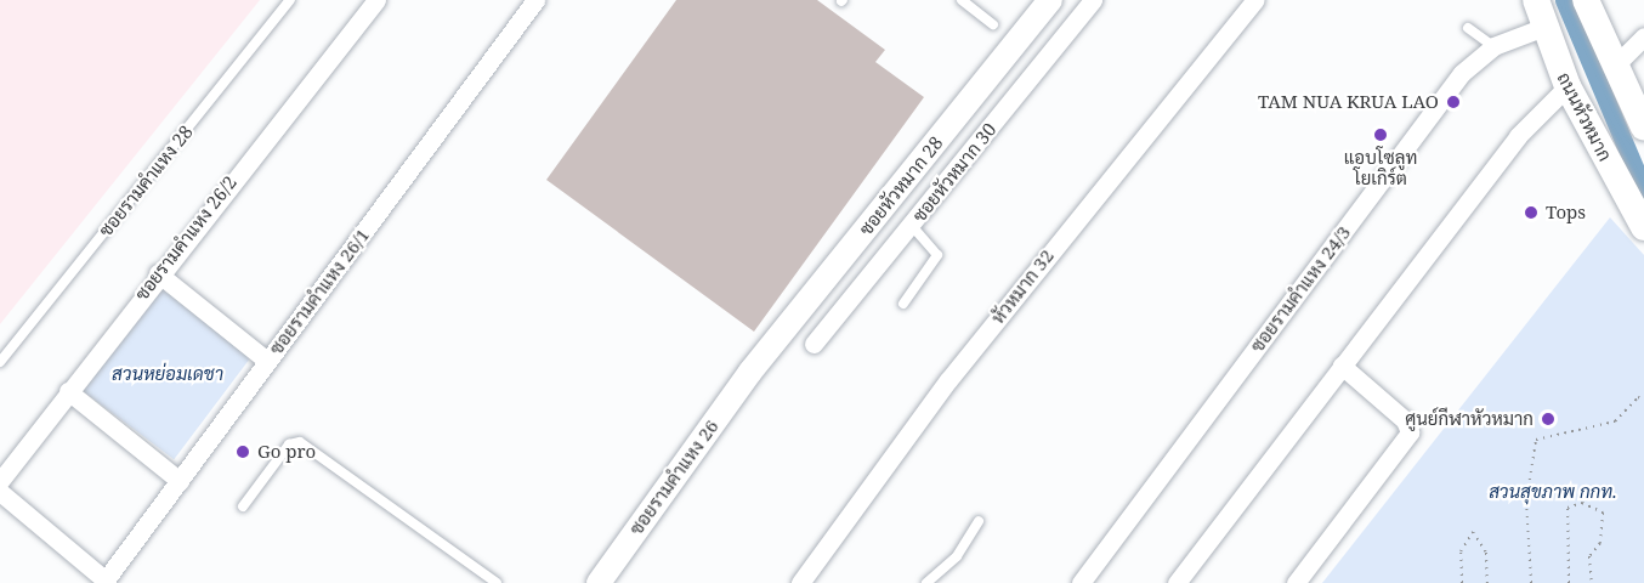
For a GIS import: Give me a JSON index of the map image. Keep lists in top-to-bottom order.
{
  "streets": {
    "main road": ["ถนนหัวหมาก"],
    "street": [
      "ซอยหัวหมาก 30",
      "ซอยหัวหมาก 28",
      "ซอยรามคำแหง 26/2",
      "หัวหมาก 32",
      "ซอยรามคำแหง 24/3",
      "ซอยรามคำแหง 26/1",
      "ซอยรามคำแหง 26"
    ],
    "lane": ["ซอยรามคำแหง 28"]
  },
  "crossings": [
    ["ถนนหัวหมาก", "ซอยรามคำแหง 24/3"],
    ["ซอยหัวหมาก 28", "ซอยรามคำแหง 26"]
  ],
  "parks": ["สวนหย่อมเดชา", "สวนสุขภาพ กกท."],
  "places": [
    "TAM NUA KRUA LAO",
    "แอบโซลูท โยเกิร์ต",
    "Tops",
    "ศูนย์กีฬาหัวหมาก",
    "Go pro"
  ]
}
